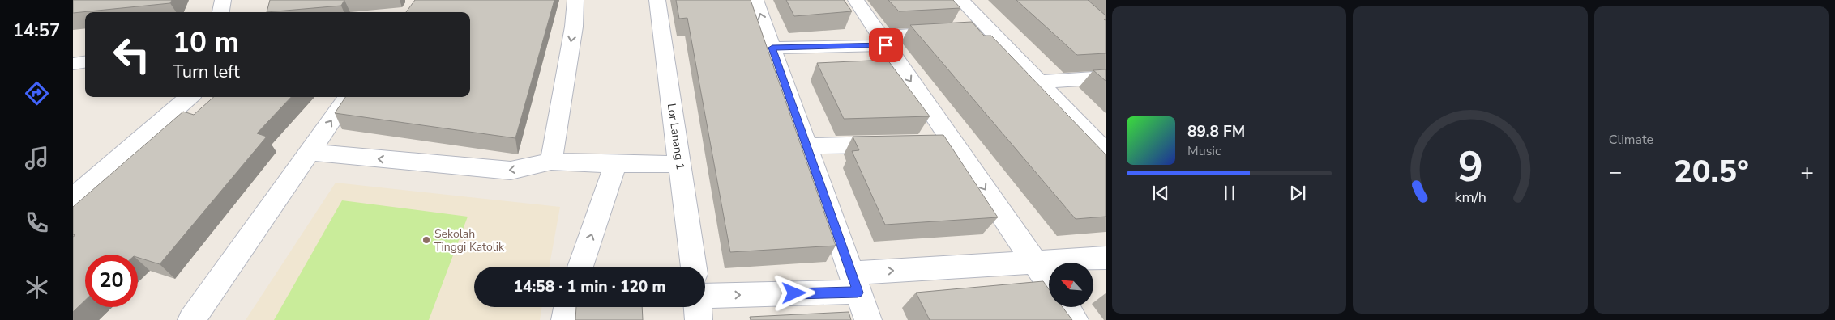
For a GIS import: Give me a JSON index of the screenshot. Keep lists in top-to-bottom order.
{
  "streets": {
    "street": ["Lor Lanang 1"]
  },
  "places": ["Sekolah Tinggi Katolik"],
  "north": "top left",
  "page": {
    "tabs": "14:57",
    "tile": "Climate",
    "turn": ["10 m", "Turn left"],
    "song": ["89.8 FM", "Music"],
    "heat": ["−", "20.5°", "+"],
    "limit": "20",
    "trip": "14:58 · 1 min · 120 m",
    "gauge": ["9", "km/h"]
  }
}
